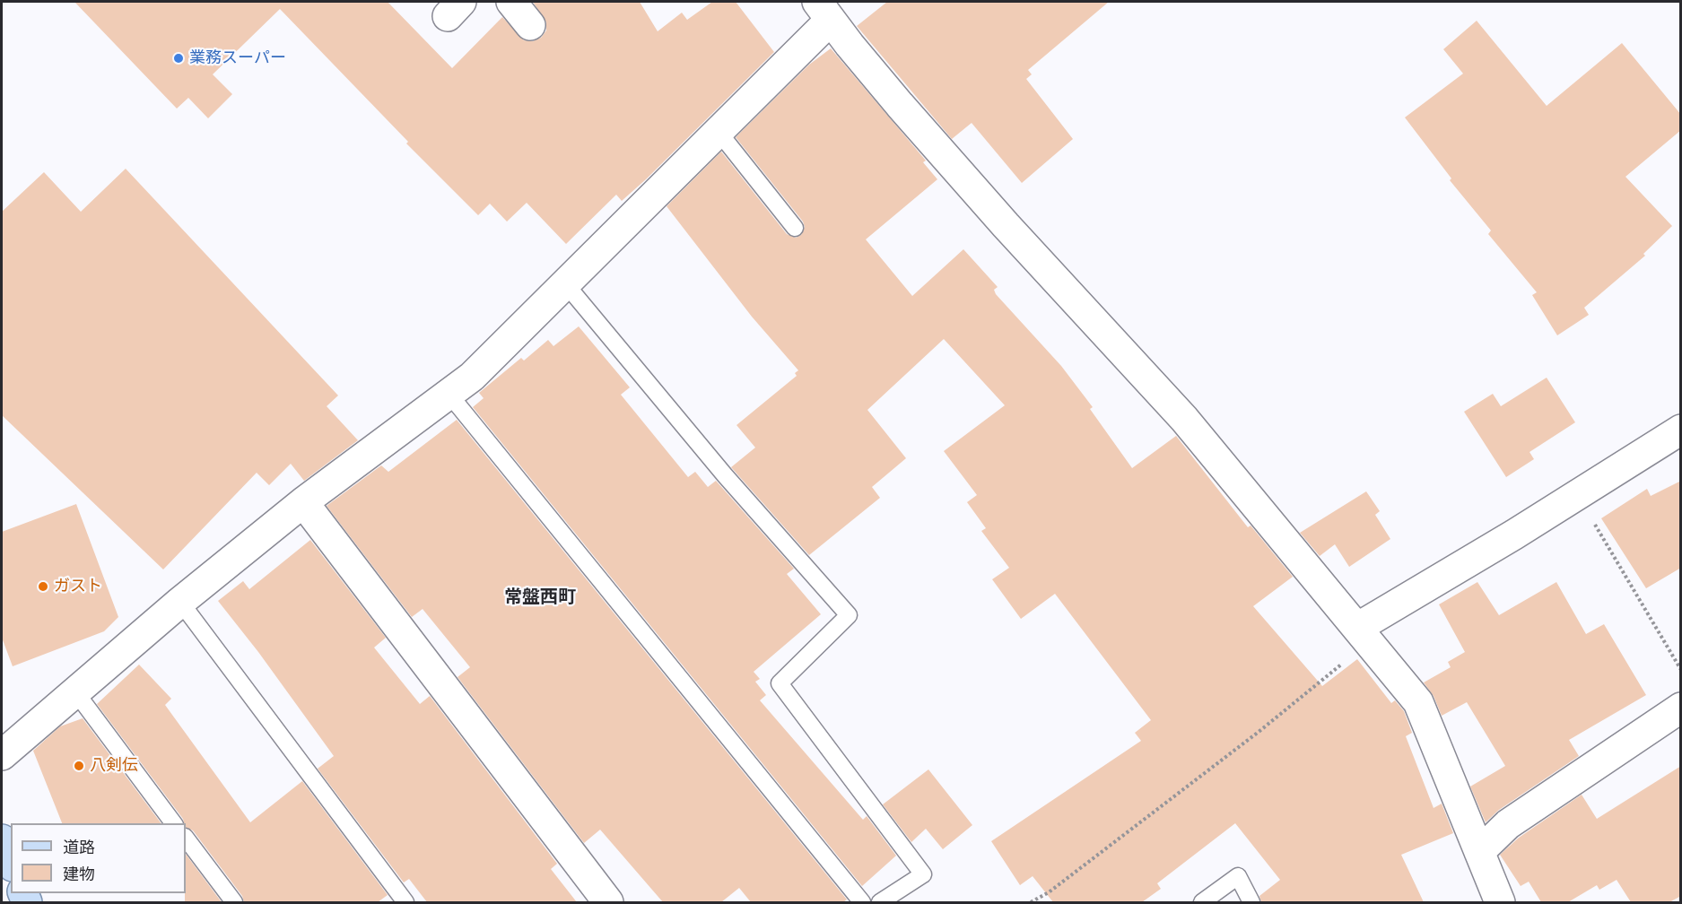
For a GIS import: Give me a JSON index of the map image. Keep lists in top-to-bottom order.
{
  "districts": ["常盤西町"],
  "places": ["業務スーパー", "ガスト", "八剣伝"],
  "legend": ["道路", "建物"]
}
